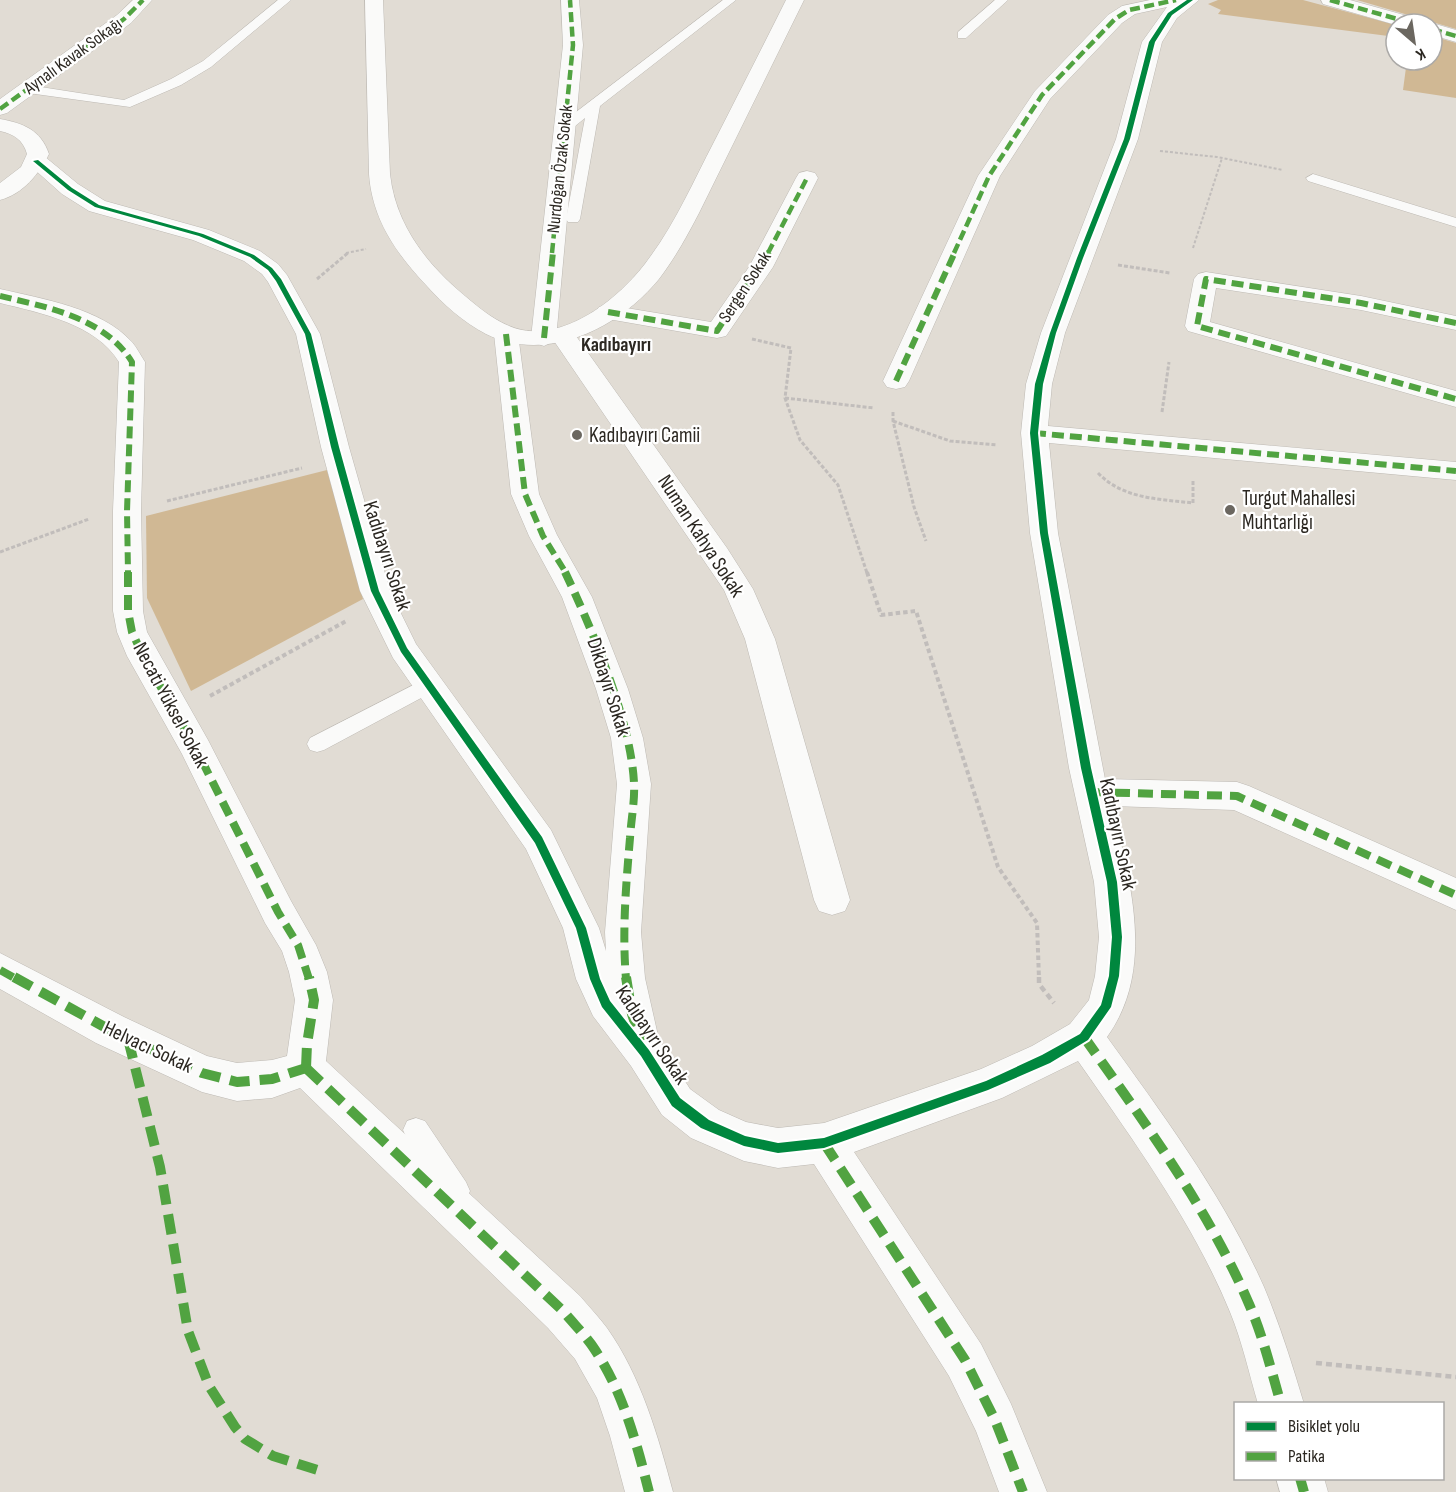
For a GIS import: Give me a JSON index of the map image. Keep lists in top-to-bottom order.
{
  "streets": {
    "street": [
      "Aynalı Kavak Sokağı",
      "Nurdoğan Özak Sokak",
      "Sergen Sokak",
      "Numan Kahya Sokak",
      "Kadıbayırı Sokak",
      "Dikbayır Sokak",
      "Necati Yüksel Sokak",
      "Helvacı Sokak"
    ]
  },
  "crossings": [
    ["Nurdoğan Özak Sokak", "Numan Kahya Sokak"],
    ["Kadıbayırı Sokak", "Dikbayır Sokak"],
    ["Necati Yüksel Sokak", "Helvacı Sokak"]
  ],
  "districts": ["Kadıbayırı"],
  "places": ["Kadıbayırı Camii", "Turgut Mahallesi Muhtarlığı"],
  "legend": ["Bisiklet yolu", "Patika"],
  "north": "bottom right"
}
